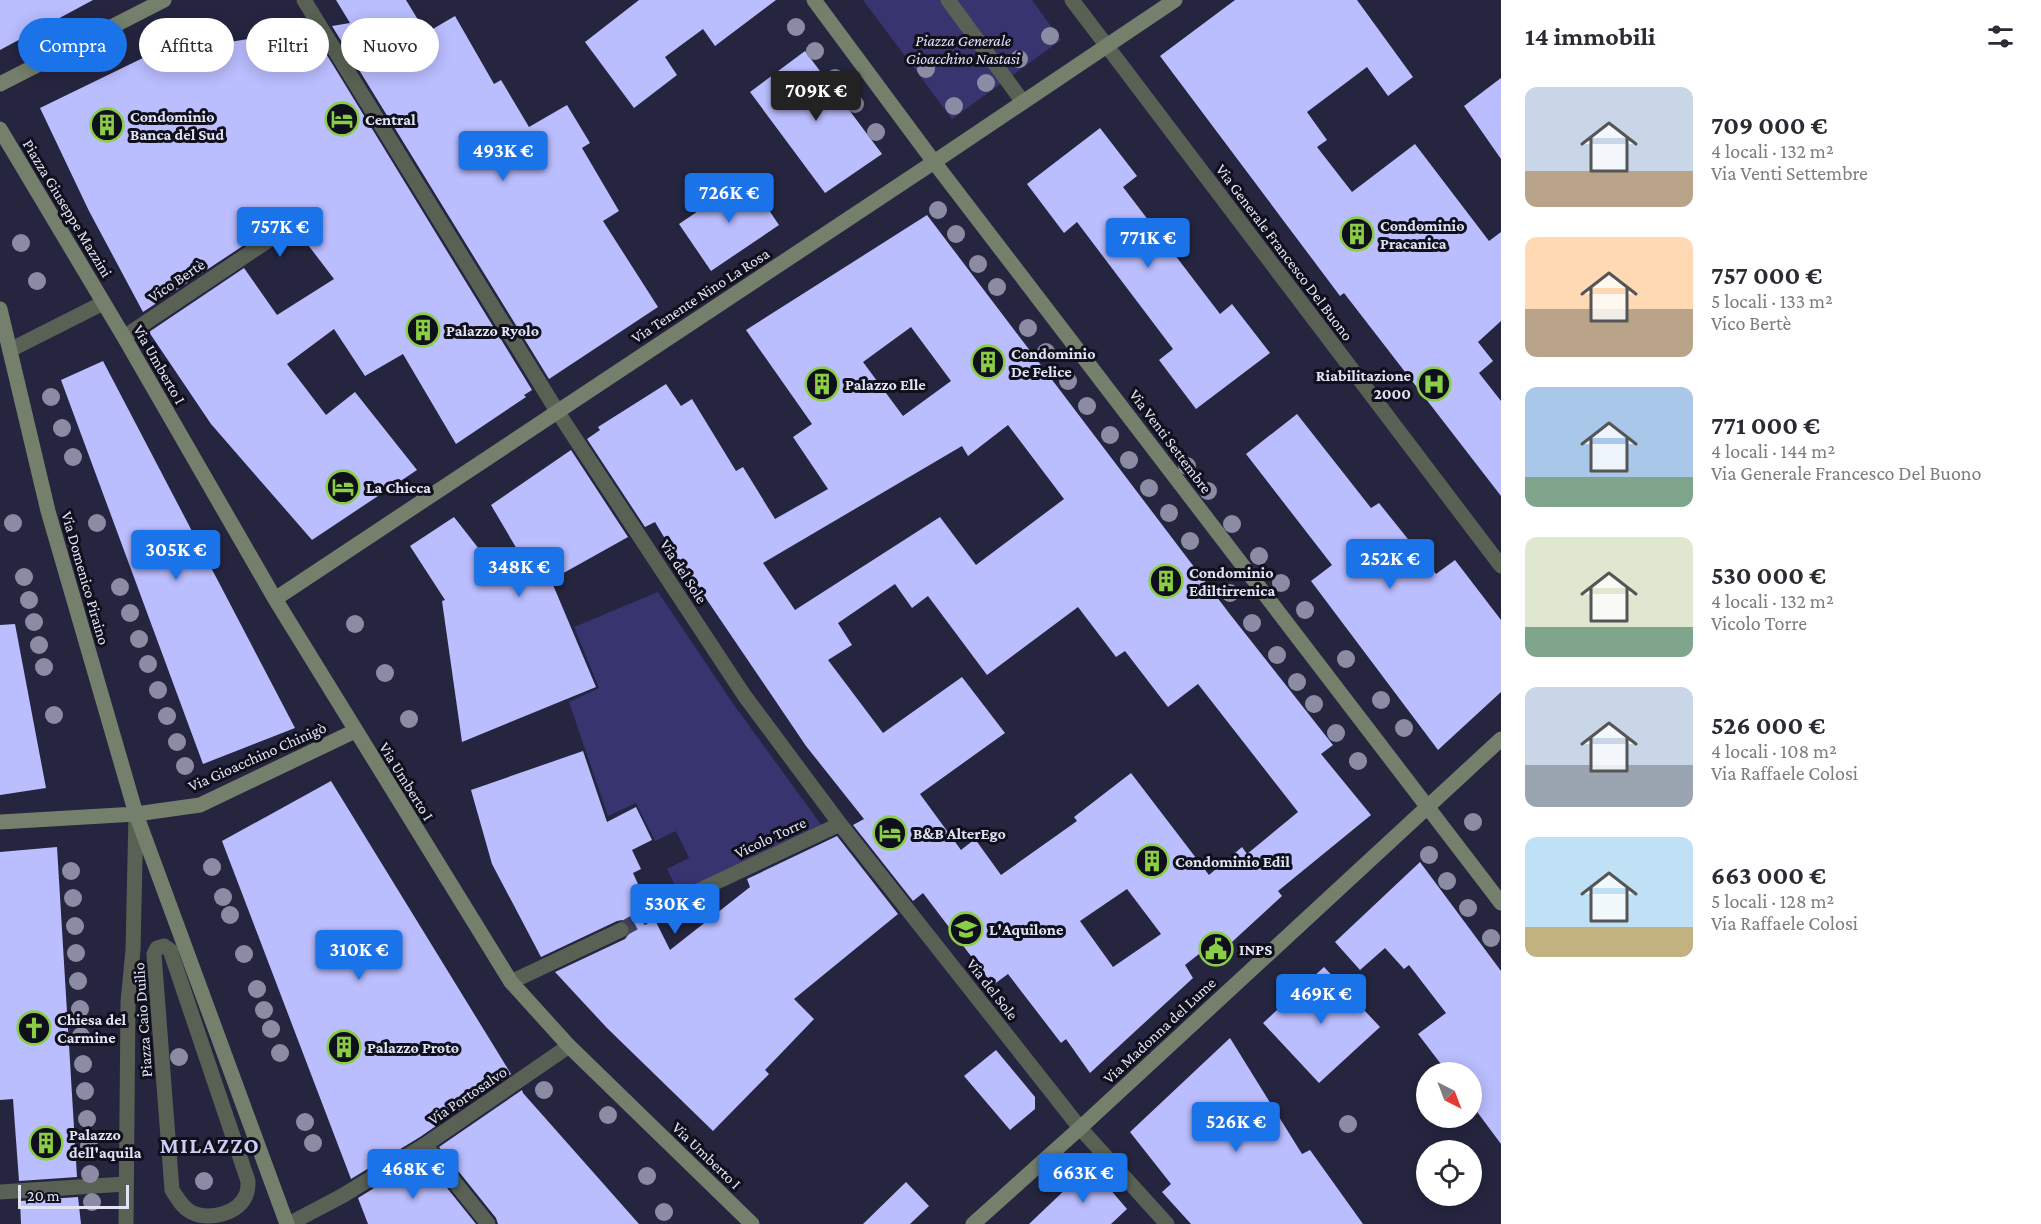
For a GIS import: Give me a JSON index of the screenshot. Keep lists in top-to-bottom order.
{
  "streets": {
    "street": [
      "Piazza Giuseppe Mazzini",
      "Via Generale Francesco Del Buono",
      "Vico Bertè",
      "Via Tenente Nino La Rosa",
      "Via Umberto I",
      "Via Venti Settembre",
      "Via del Sole",
      "Via Domenico Piraino",
      "Via Gioacchino Chinigò",
      "Vicolo Torre",
      "Piazza Caio Duilio",
      "Via Madonna del Lume",
      "Via Portosalvo"
    ]
  },
  "crossings": [
    ["Piazza Giuseppe Mazzini", "Via Umberto I"],
    ["Piazza Giuseppe Mazzini", "Via Domenico Piraino"],
    ["Via Generale Francesco Del Buono", "Via Tenente Nino La Rosa"],
    ["Vico Bertè", "Via Umberto I"],
    ["Via Tenente Nino La Rosa", "Via Umberto I"],
    ["Via Tenente Nino La Rosa", "Via Venti Settembre"],
    ["Via Tenente Nino La Rosa", "Via del Sole"],
    ["Via Umberto I", "Via Gioacchino Chinigò"],
    ["Via Umberto I", "Via Portosalvo"],
    ["Via Venti Settembre", "Via Madonna del Lume"],
    ["Via del Sole", "Vicolo Torre"],
    ["Via del Sole", "Via Madonna del Lume"],
    ["Via Domenico Piraino", "Via Gioacchino Chinigò"],
    ["Via Domenico Piraino", "Piazza Caio Duilio"],
    ["Via Gioacchino Chinigò", "Piazza Caio Duilio"]
  ],
  "districts": ["MILAZZO"],
  "parks": ["Piazza Generale Gioacchino Nastasi"],
  "places": {
    "hotel": ["Central", "La Chicca", "B&B AlterEgo"],
    "building": [
      "Condominio Banca del Sud",
      "Condominio Pracanica",
      "Palazzo Ryolo",
      "Condominio De Felice",
      "Palazzo Elle",
      "Condominio Ediltirrenica",
      "Condominio Edil",
      "Palazzo Proto",
      "Palazzo dell'aquila"
    ],
    "hospital": ["Riabilitazione 2000"],
    "school or university": ["L'Aquilone"],
    "public building": ["INPS"],
    "church": ["Chiesa del Carmine"]
  },
  "scale_bar": "20 m",
  "north": "bottom right",
  "page": {
    "heading": "14 immobili",
    "chip": [
      "Compra",
      "Affitta",
      "Filtri",
      "Nuovo"
    ],
    "price": [
      "709K €",
      "493K €",
      "726K €",
      "757K €",
      "771K €",
      "305K €",
      "252K €",
      "348K €",
      "530K €",
      "310K €",
      "469K €",
      "526K €",
      "468K €",
      "663K €"
    ],
    "list": [
      {
        "name": "709 000 €",
        "note": "4 locali · 132 m² · Via Venti Settembre"
      },
      {
        "name": "757 000 €",
        "note": "5 locali · 133 m² · Vico Bertè"
      },
      {
        "name": "771 000 €",
        "note": "4 locali · 144 m² · Via Generale Francesco Del Buono"
      },
      {
        "name": "530 000 €",
        "note": "4 locali · 132 m² · Vicolo Torre"
      },
      {
        "name": "526 000 €",
        "note": "4 locali · 108 m² · Via Raffaele Colosi"
      },
      {
        "name": "663 000 €",
        "note": "5 locali · 128 m² · Via Raffaele Colosi"
      }
    ],
    "scale": "20 m"
  }
}
